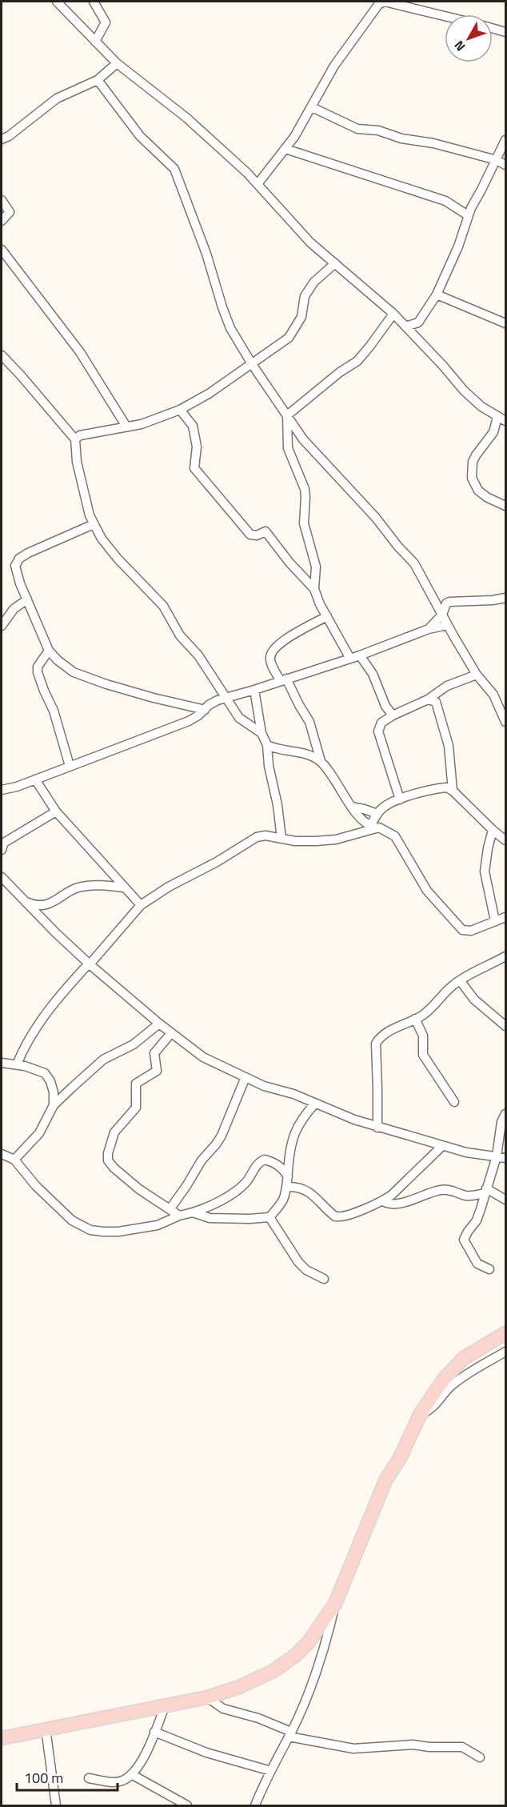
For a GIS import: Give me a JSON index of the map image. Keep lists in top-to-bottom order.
{
  "scale_bar": "100 m",
  "north": "bottom left"
}
